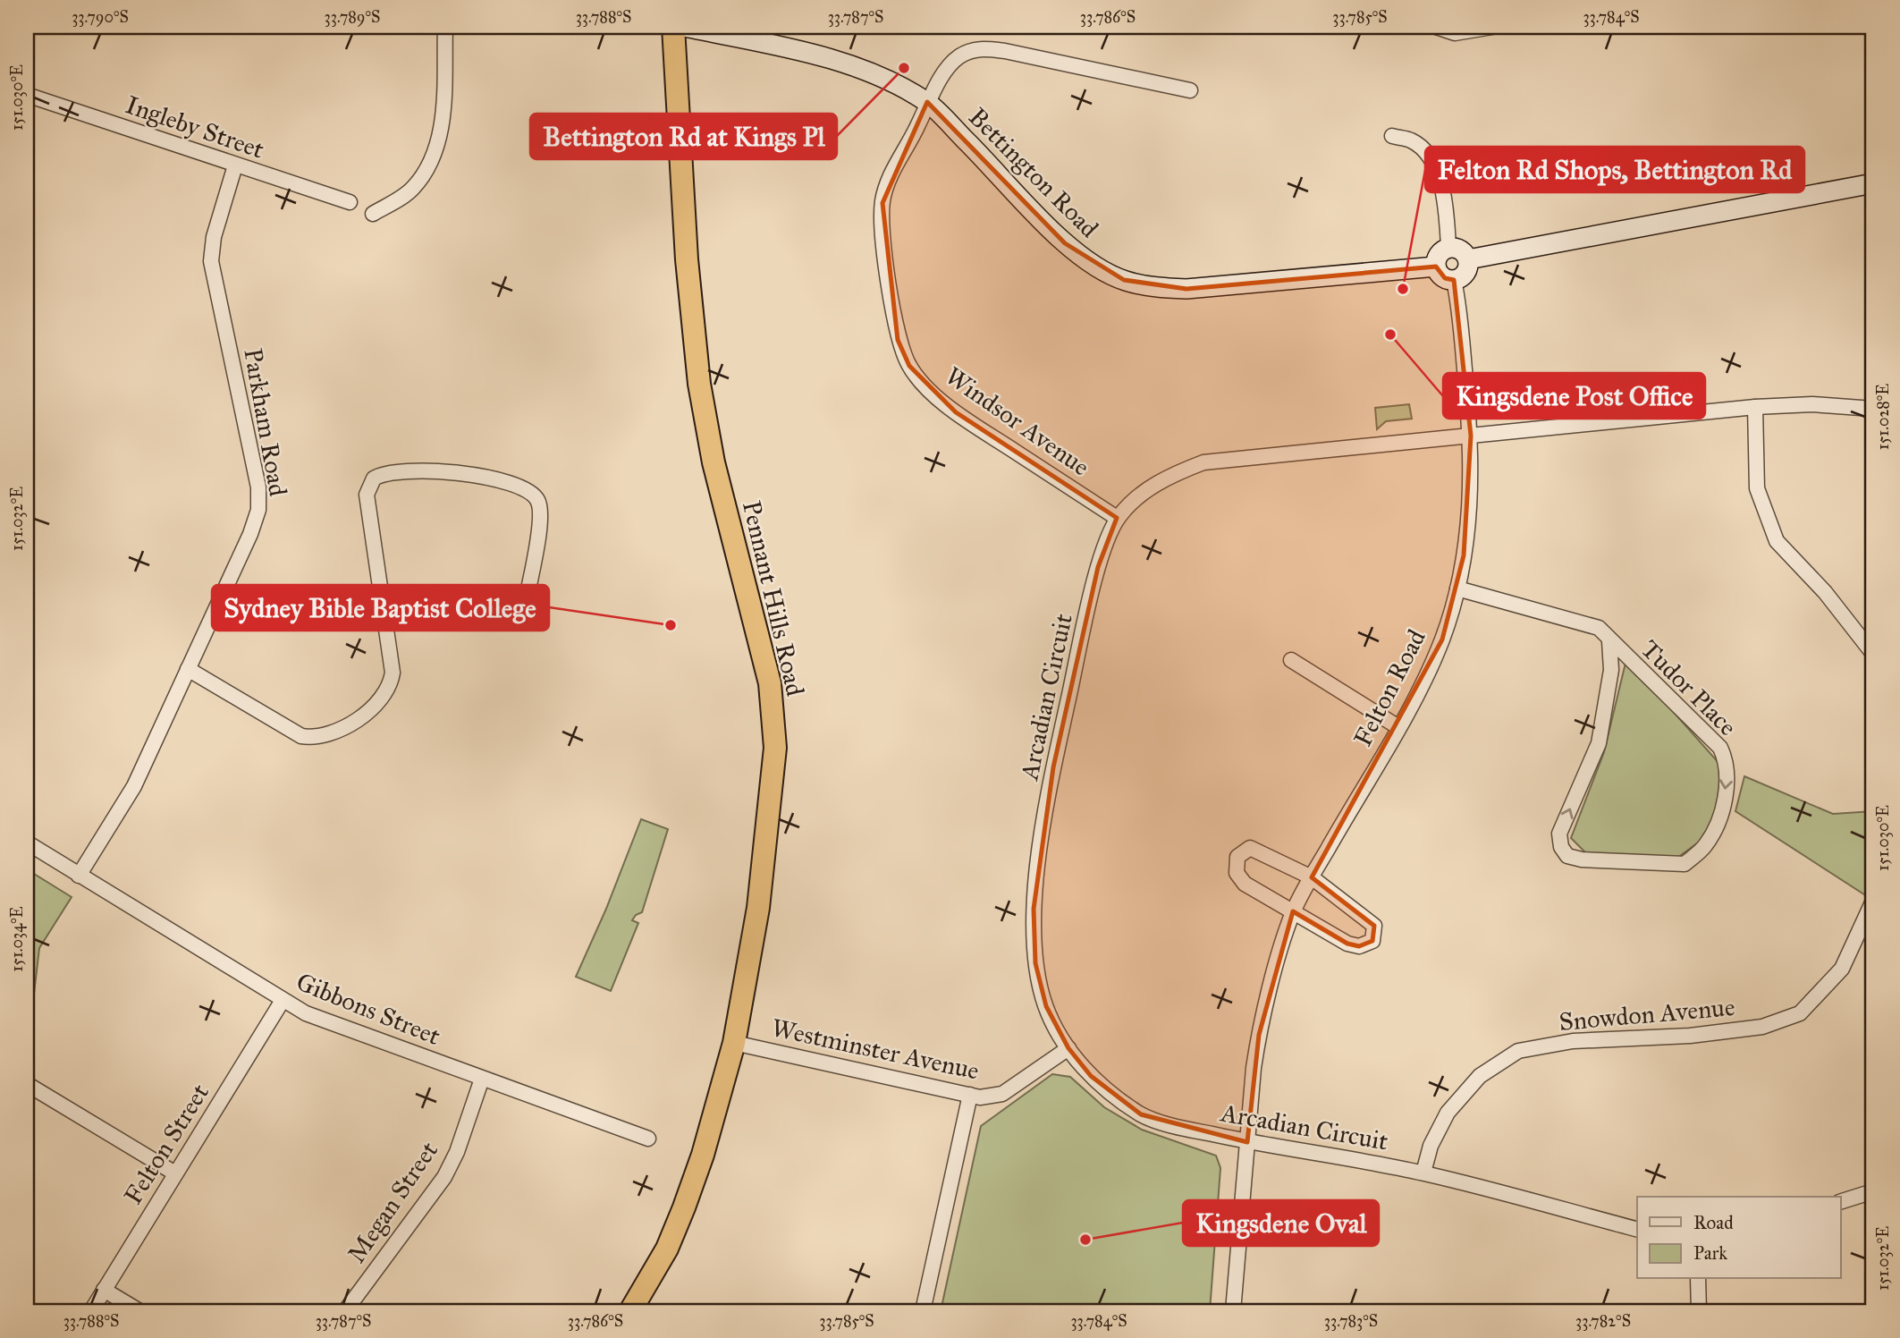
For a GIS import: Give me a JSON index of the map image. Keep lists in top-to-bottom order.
{
  "streets": {
    "highway": ["Pennant Hills Road"],
    "main road": ["Bettington Road"],
    "street": [
      "Ingleby Street",
      "Windsor Avenue",
      "Parkham Road",
      "Felton Road",
      "Tudor Place",
      "Arcadian Circuit",
      "Gibbons Street",
      "Snowdon Avenue",
      "Westminster Avenue",
      "Felton Street",
      "Megan Street"
    ]
  },
  "crossings": [
    ["Ingleby Street", "Parkham Road"],
    ["Bettington Road", "Windsor Avenue"],
    ["Bettington Road", "Felton Road"],
    ["Windsor Avenue", "Arcadian Circuit"],
    ["Parkham Road", "Gibbons Street"],
    ["Pennant Hills Road", "Westminster Avenue"],
    ["Felton Road", "Tudor Place"],
    ["Felton Road", "Arcadian Circuit"],
    ["Arcadian Circuit", "Snowdon Avenue"],
    ["Arcadian Circuit", "Westminster Avenue"],
    ["Gibbons Street", "Felton Street"],
    ["Gibbons Street", "Megan Street"]
  ],
  "places": [
    "Bettington Rd at Kings Pl",
    "Felton Rd Shops, Bettington Rd",
    "Kingsdene Post Office",
    "Sydney Bible Baptist College",
    "Kingsdene Oval"
  ],
  "legend": ["Road", "Park"],
  "coordinates": [
    "33.790°S",
    "33.789°S",
    "33.788°S",
    "33.787°S",
    "33.786°S",
    "33.785°S",
    "33.784°S",
    "151.030°E",
    "151.028°E",
    "151.032°E",
    "151.034°E",
    "33.783°S",
    "33.782°S"
  ]
}
